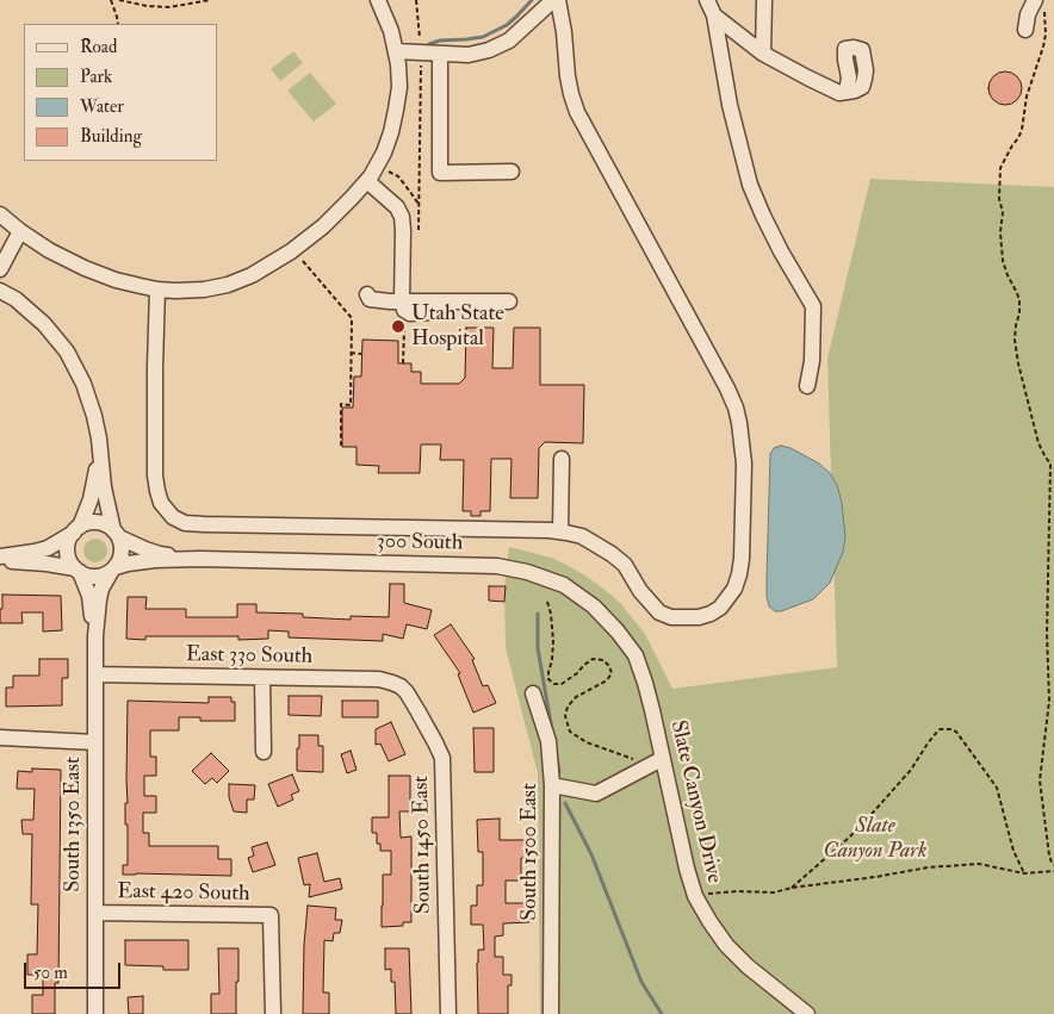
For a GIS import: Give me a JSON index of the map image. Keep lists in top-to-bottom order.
{
  "streets": {
    "street": [
      "300 South",
      "East 330 South",
      "Slate Canyon Drive",
      "South 1350 East",
      "South 1450 East",
      "South 1500 East",
      "East 420 South"
    ]
  },
  "crossings": [
    ["300 South", "Slate Canyon Drive"],
    ["300 South", "South 1350 East"],
    ["East 330 South", "South 1350 East"],
    ["East 330 South", "South 1450 East"],
    ["South 1350 East", "East 420 South"]
  ],
  "parks": ["Slate Canyon Park"],
  "places": ["Utah State Hospital"],
  "legend": [
    "Road",
    "Park",
    "Water",
    "Building"
  ],
  "scale_bar": "50 m"
}
